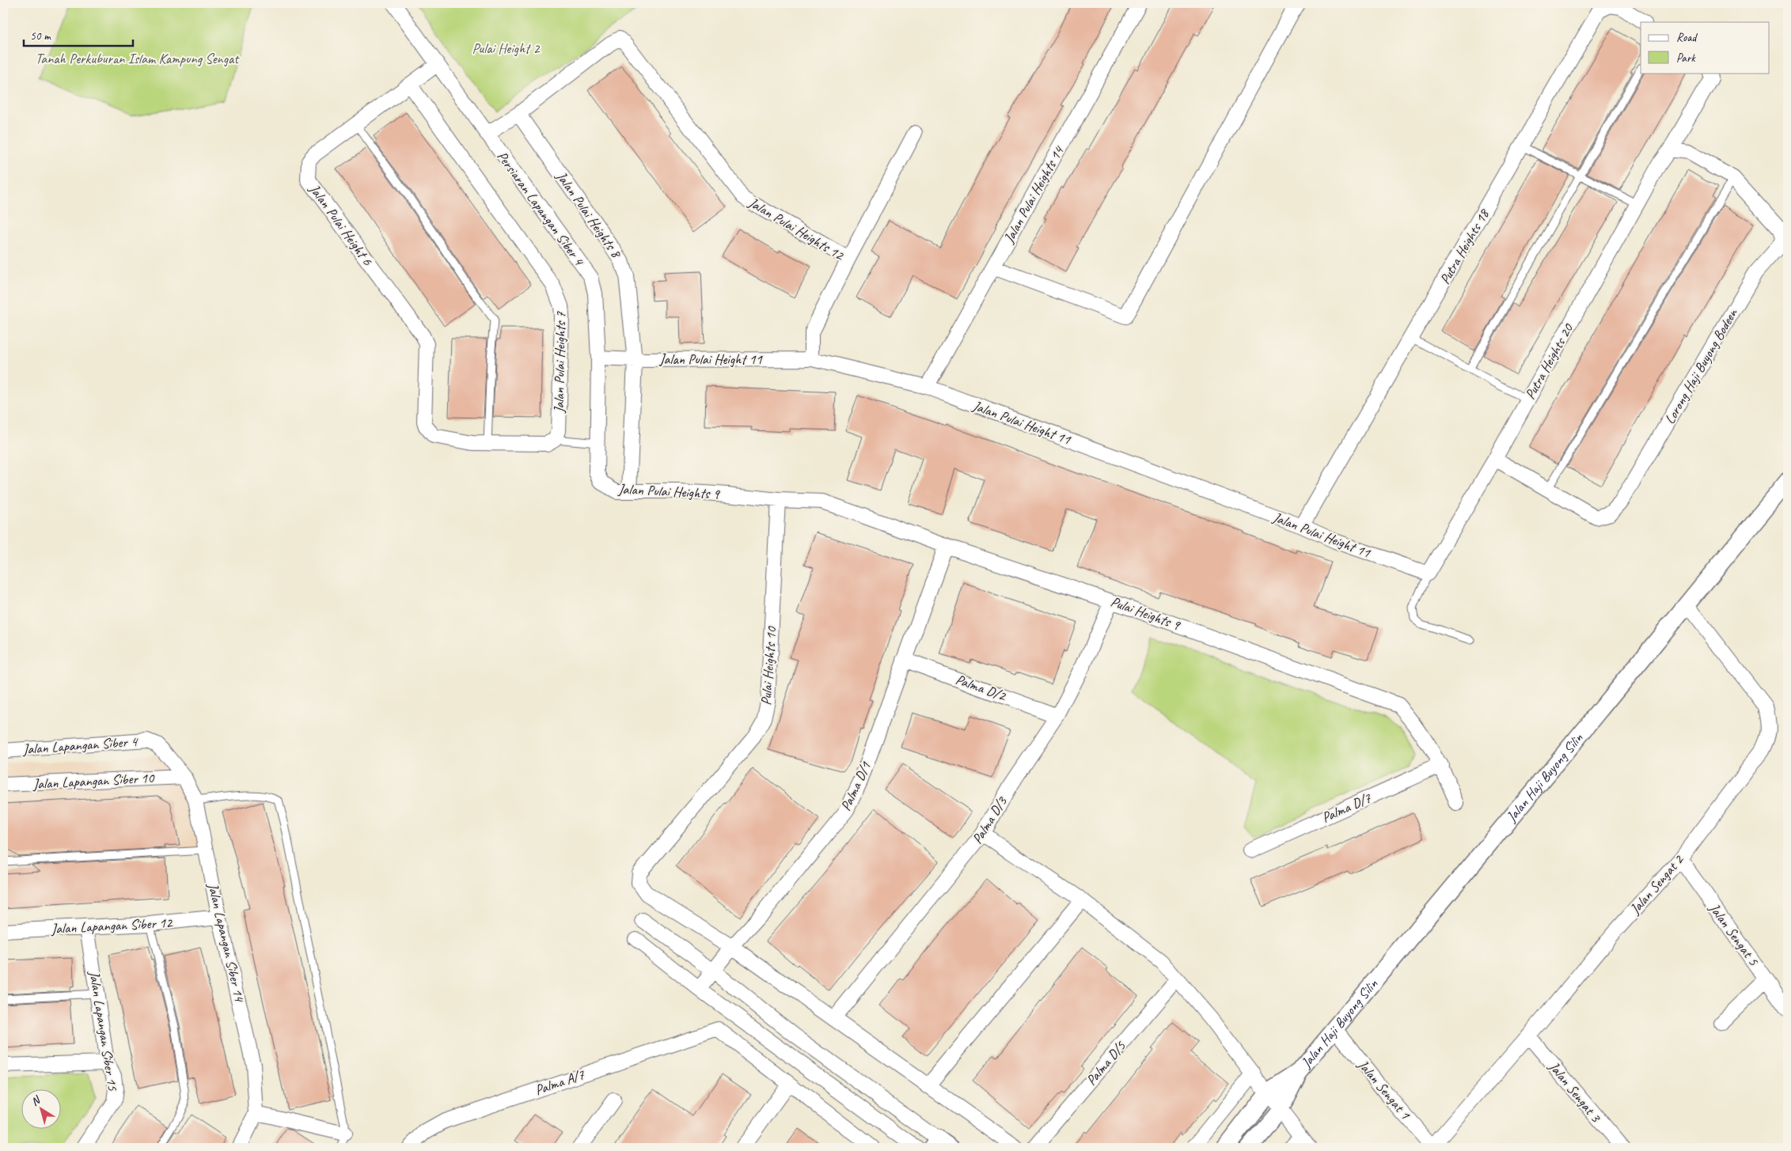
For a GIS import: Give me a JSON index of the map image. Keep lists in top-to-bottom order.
{
  "streets": {
    "street": [
      "Jalan Pulai Heights 14",
      "Persiaran Lapangan Siber 4",
      "Jalan Pulai Heights 8",
      "Jalan Pulai Height 6",
      "Jalan Pulai Heights 12",
      "Putra Heights 18",
      "Jalan Pulai Height 11",
      "Putra Heights 20",
      "Jalan Pulai Heights 7",
      "Lorong Haji Buyong Bodeen",
      "Jalan Pulai Heights 9",
      "Pulai Heights 9",
      "Pulai Heights 10",
      "Palma D/2",
      "Jalan Lapangan Siber 4",
      "Jalan Haji Buyong Silin",
      "Jalan Lapangan Siber 10",
      "Palma D/1",
      "Palma D/7",
      "Palma D/3",
      "Jalan Sengat 2",
      "Jalan Lapangan Siber 12",
      "Jalan Sengat 5",
      "Jalan Lapangan Siber 14",
      "Jalan Lapangan Siber 15",
      "Palma D/5",
      "Palma A/7",
      "Jalan Sengat 1",
      "Jalan Sengat 3"
    ]
  },
  "crossings": [
    ["Jalan Pulai Heights 14", "Jalan Pulai Height 11"],
    ["Persiaran Lapangan Siber 4", "Jalan Pulai Height 6"],
    ["Persiaran Lapangan Siber 4", "Jalan Pulai Height 11"],
    ["Persiaran Lapangan Siber 4", "Jalan Pulai Heights 9"],
    ["Jalan Pulai Heights 8", "Jalan Pulai Heights 12"],
    ["Jalan Pulai Heights 8", "Jalan Pulai Height 11"],
    ["Jalan Pulai Heights 8", "Jalan Pulai Heights 9"],
    ["Jalan Pulai Height 6", "Jalan Pulai Heights 7"],
    ["Jalan Pulai Heights 12", "Jalan Pulai Height 11"],
    ["Putra Heights 18", "Jalan Pulai Height 11"],
    ["Jalan Pulai Height 11", "Putra Heights 20"],
    ["Putra Heights 20", "Lorong Haji Buyong Bodeen"],
    ["Jalan Pulai Heights 9", "Pulai Heights 9"],
    ["Jalan Pulai Heights 9", "Pulai Heights 10"],
    ["Pulai Heights 9", "Pulai Heights 10"],
    ["Pulai Heights 9", "Palma D/1"],
    ["Pulai Heights 9", "Palma D/7"],
    ["Pulai Heights 9", "Palma D/3"],
    ["Pulai Heights 10", "Palma D/1"],
    ["Palma D/2", "Palma D/1"],
    ["Palma D/2", "Palma D/3"],
    ["Jalan Lapangan Siber 4", "Jalan Lapangan Siber 14"],
    ["Jalan Haji Buyong Silin", "Jalan Sengat 2"],
    ["Jalan Haji Buyong Silin", "Jalan Sengat 1"],
    ["Jalan Lapangan Siber 10", "Jalan Lapangan Siber 14"],
    ["Jalan Sengat 2", "Jalan Sengat 5"],
    ["Jalan Sengat 2", "Jalan Sengat 1"],
    ["Jalan Sengat 2", "Jalan Sengat 3"],
    ["Jalan Lapangan Siber 12", "Jalan Lapangan Siber 14"],
    ["Jalan Lapangan Siber 12", "Jalan Lapangan Siber 15"]
  ],
  "parks": ["Pulai Height 2", "Tanah Perkuburan Islam Kampung Sengat"],
  "legend": ["Road", "Park"],
  "scale_bar": "50 m",
  "north": "top left"
}
